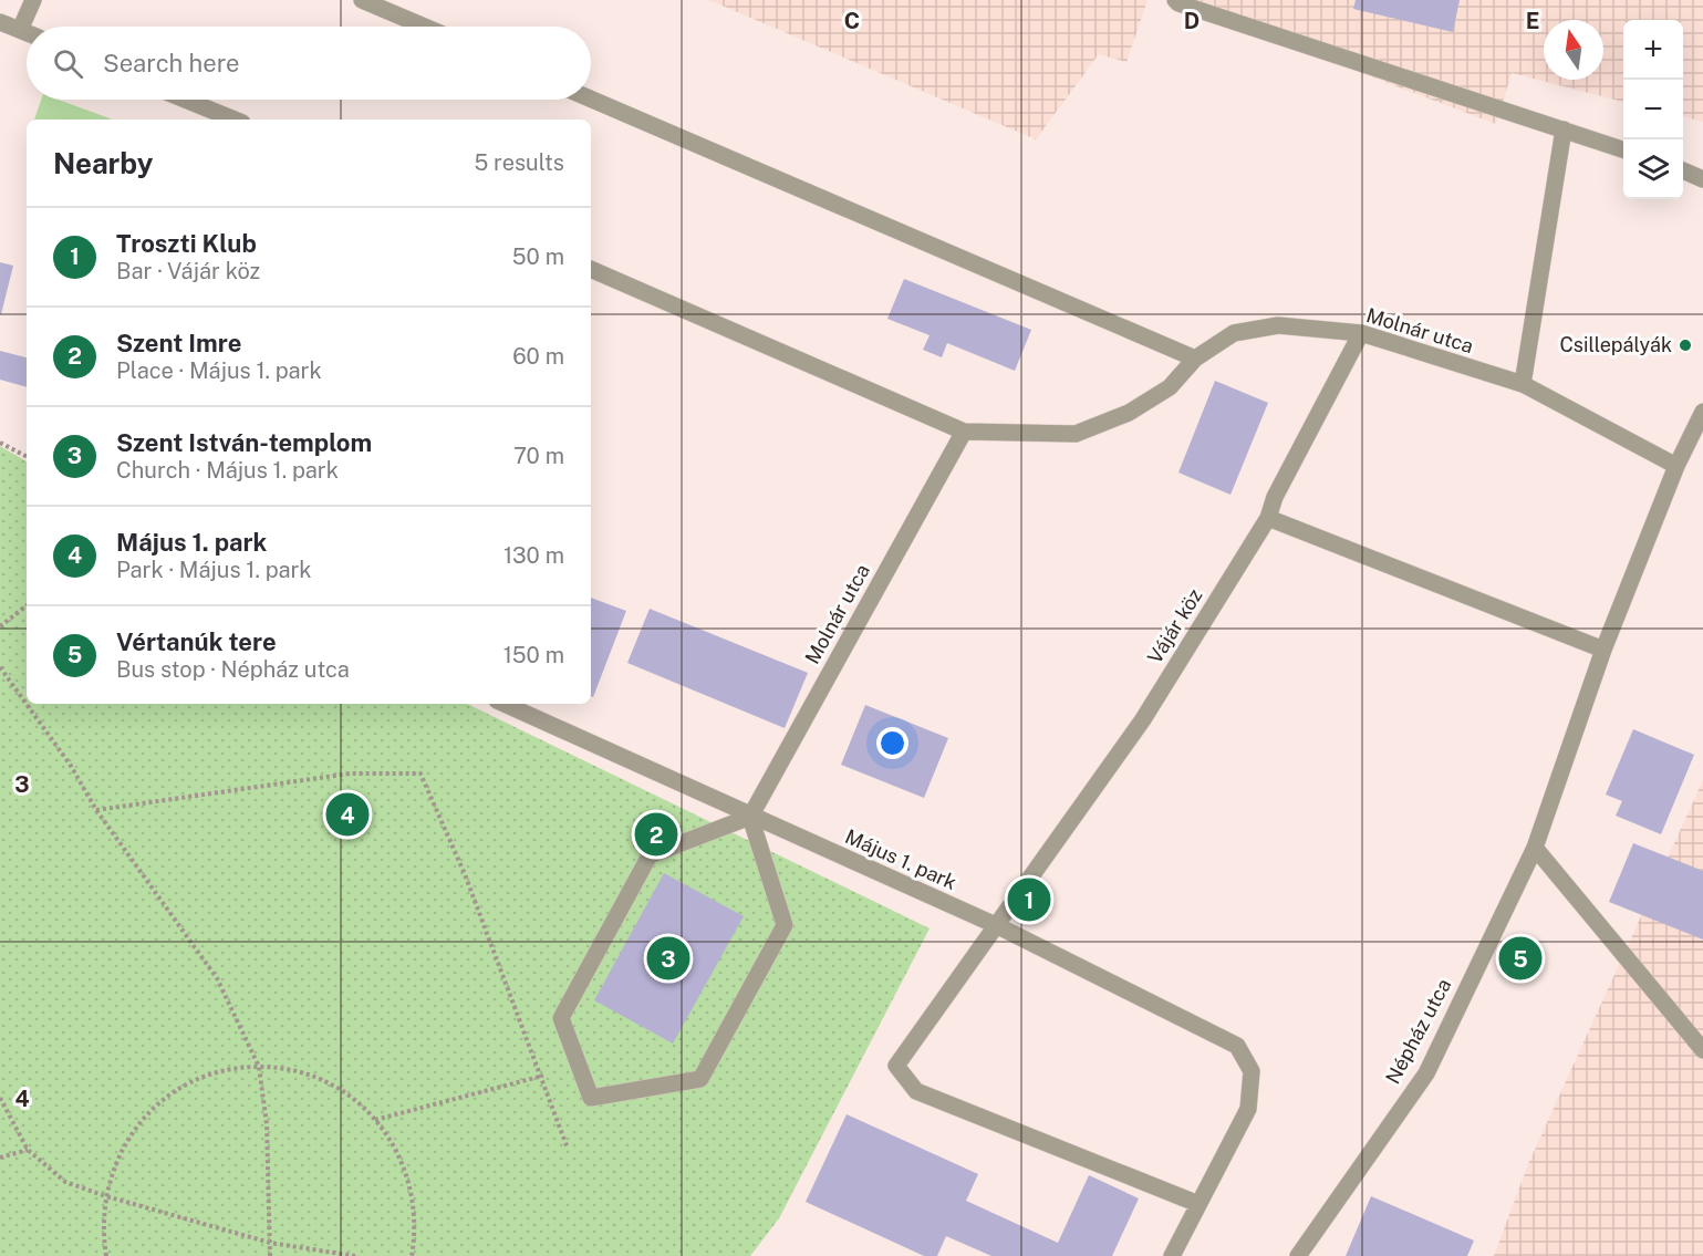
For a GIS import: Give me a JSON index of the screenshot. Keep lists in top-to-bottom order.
{
  "streets": {
    "street": [
      "Molnár utca",
      "Vájár köz",
      "Május 1. park",
      "Népház utca"
    ]
  },
  "crossings": [
    ["Molnár utca", "Vájár köz"],
    ["Molnár utca", "Május 1. park"],
    ["Molnár utca", "Népház utca"],
    ["Vájár köz", "Május 1. park"]
  ],
  "places": ["Csillepályák"],
  "north": "top",
  "page": {
    "map_buttons": ["+", "−"],
    "search": "Search here",
    "heading": ["Nearby", "5 results"],
    "list": [
      {
        "mark": "1",
        "name": "Troszti Klub",
        "note": "Bar · Vájár köz",
        "value": "50 m"
      },
      {
        "mark": "2",
        "name": "Szent Imre",
        "note": "Place · Május 1. park",
        "value": "60 m"
      },
      {
        "mark": "3",
        "name": "Szent István-templom",
        "note": "Church · Május 1. park",
        "value": "70 m"
      },
      {
        "mark": "4",
        "name": "Május 1. park",
        "note": "Park · Május 1. park",
        "value": "130 m"
      },
      {
        "mark": "5",
        "name": "Vértanúk tere",
        "note": "Bus stop · Népház utca",
        "value": "150 m"
      }
    ],
    "pins": [
      "4",
      "2",
      "1",
      "3",
      "5"
    ]
  },
  "grid": {
    "columns": ["C", "D", "E"],
    "rows": ["3", "4"]
  }
}
